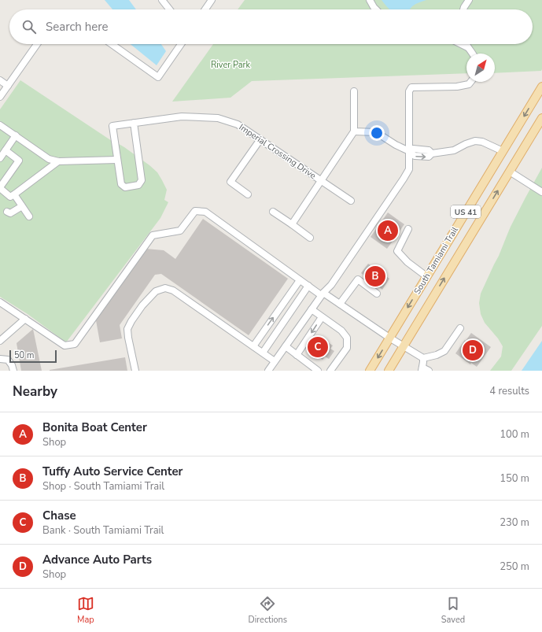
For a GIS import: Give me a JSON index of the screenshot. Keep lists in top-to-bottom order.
{
  "streets": {
    "main road": ["US 41", "South Tamiami Trail"],
    "street": ["Imperial Crossing Drive"]
  },
  "parks": ["River Park"],
  "scale_bar": "50 m",
  "north": "top right",
  "page": {
    "search": "Search here",
    "pins": [
      "A",
      "B",
      "C",
      "D"
    ],
    "scale": "50 m",
    "heading": ["Nearby", "4 results"],
    "list": [
      {
        "mark": "A",
        "name": "Bonita Boat Center",
        "note": "Shop",
        "value": "100 m"
      },
      {
        "mark": "B",
        "name": "Tuffy Auto Service Center",
        "note": "Shop · South Tamiami Trail",
        "value": "150 m"
      },
      {
        "mark": "C",
        "name": "Chase",
        "note": "Bank · South Tamiami Trail",
        "value": "230 m"
      },
      {
        "mark": "D",
        "name": "Advance Auto Parts",
        "note": "Shop",
        "value": "250 m"
      }
    ],
    "nav": ["Map", "Directions", "Saved"]
  }
}
